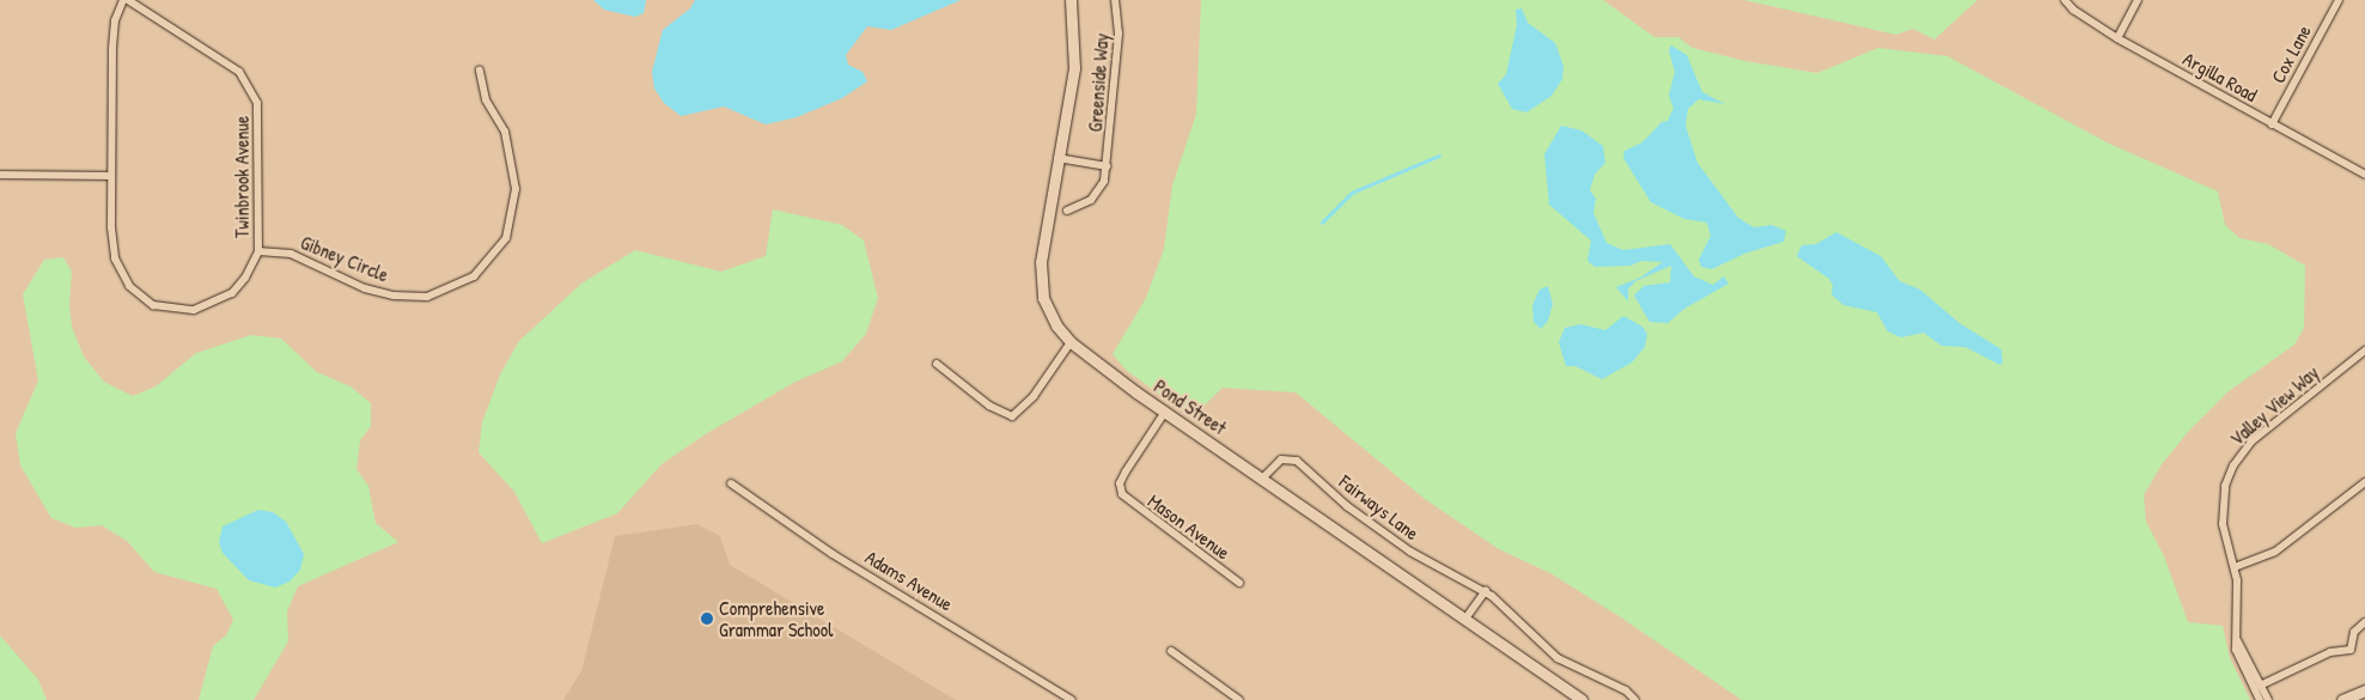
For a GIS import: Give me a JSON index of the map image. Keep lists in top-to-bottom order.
{
  "streets": {
    "street": [
      "Cox Lane",
      "Argilla Road",
      "Greenside Way",
      "Twinbrook Avenue",
      "Gibney Circle",
      "Valley View Way",
      "Pond Street",
      "Fairways Lane",
      "Mason Avenue",
      "Adams Avenue"
    ]
  },
  "crossings": [
    ["Cox Lane", "Argilla Road"],
    ["Twinbrook Avenue", "Gibney Circle"],
    ["Pond Street", "Fairways Lane"],
    ["Pond Street", "Mason Avenue"]
  ],
  "places": ["Comprehensive Grammar School"]
}
